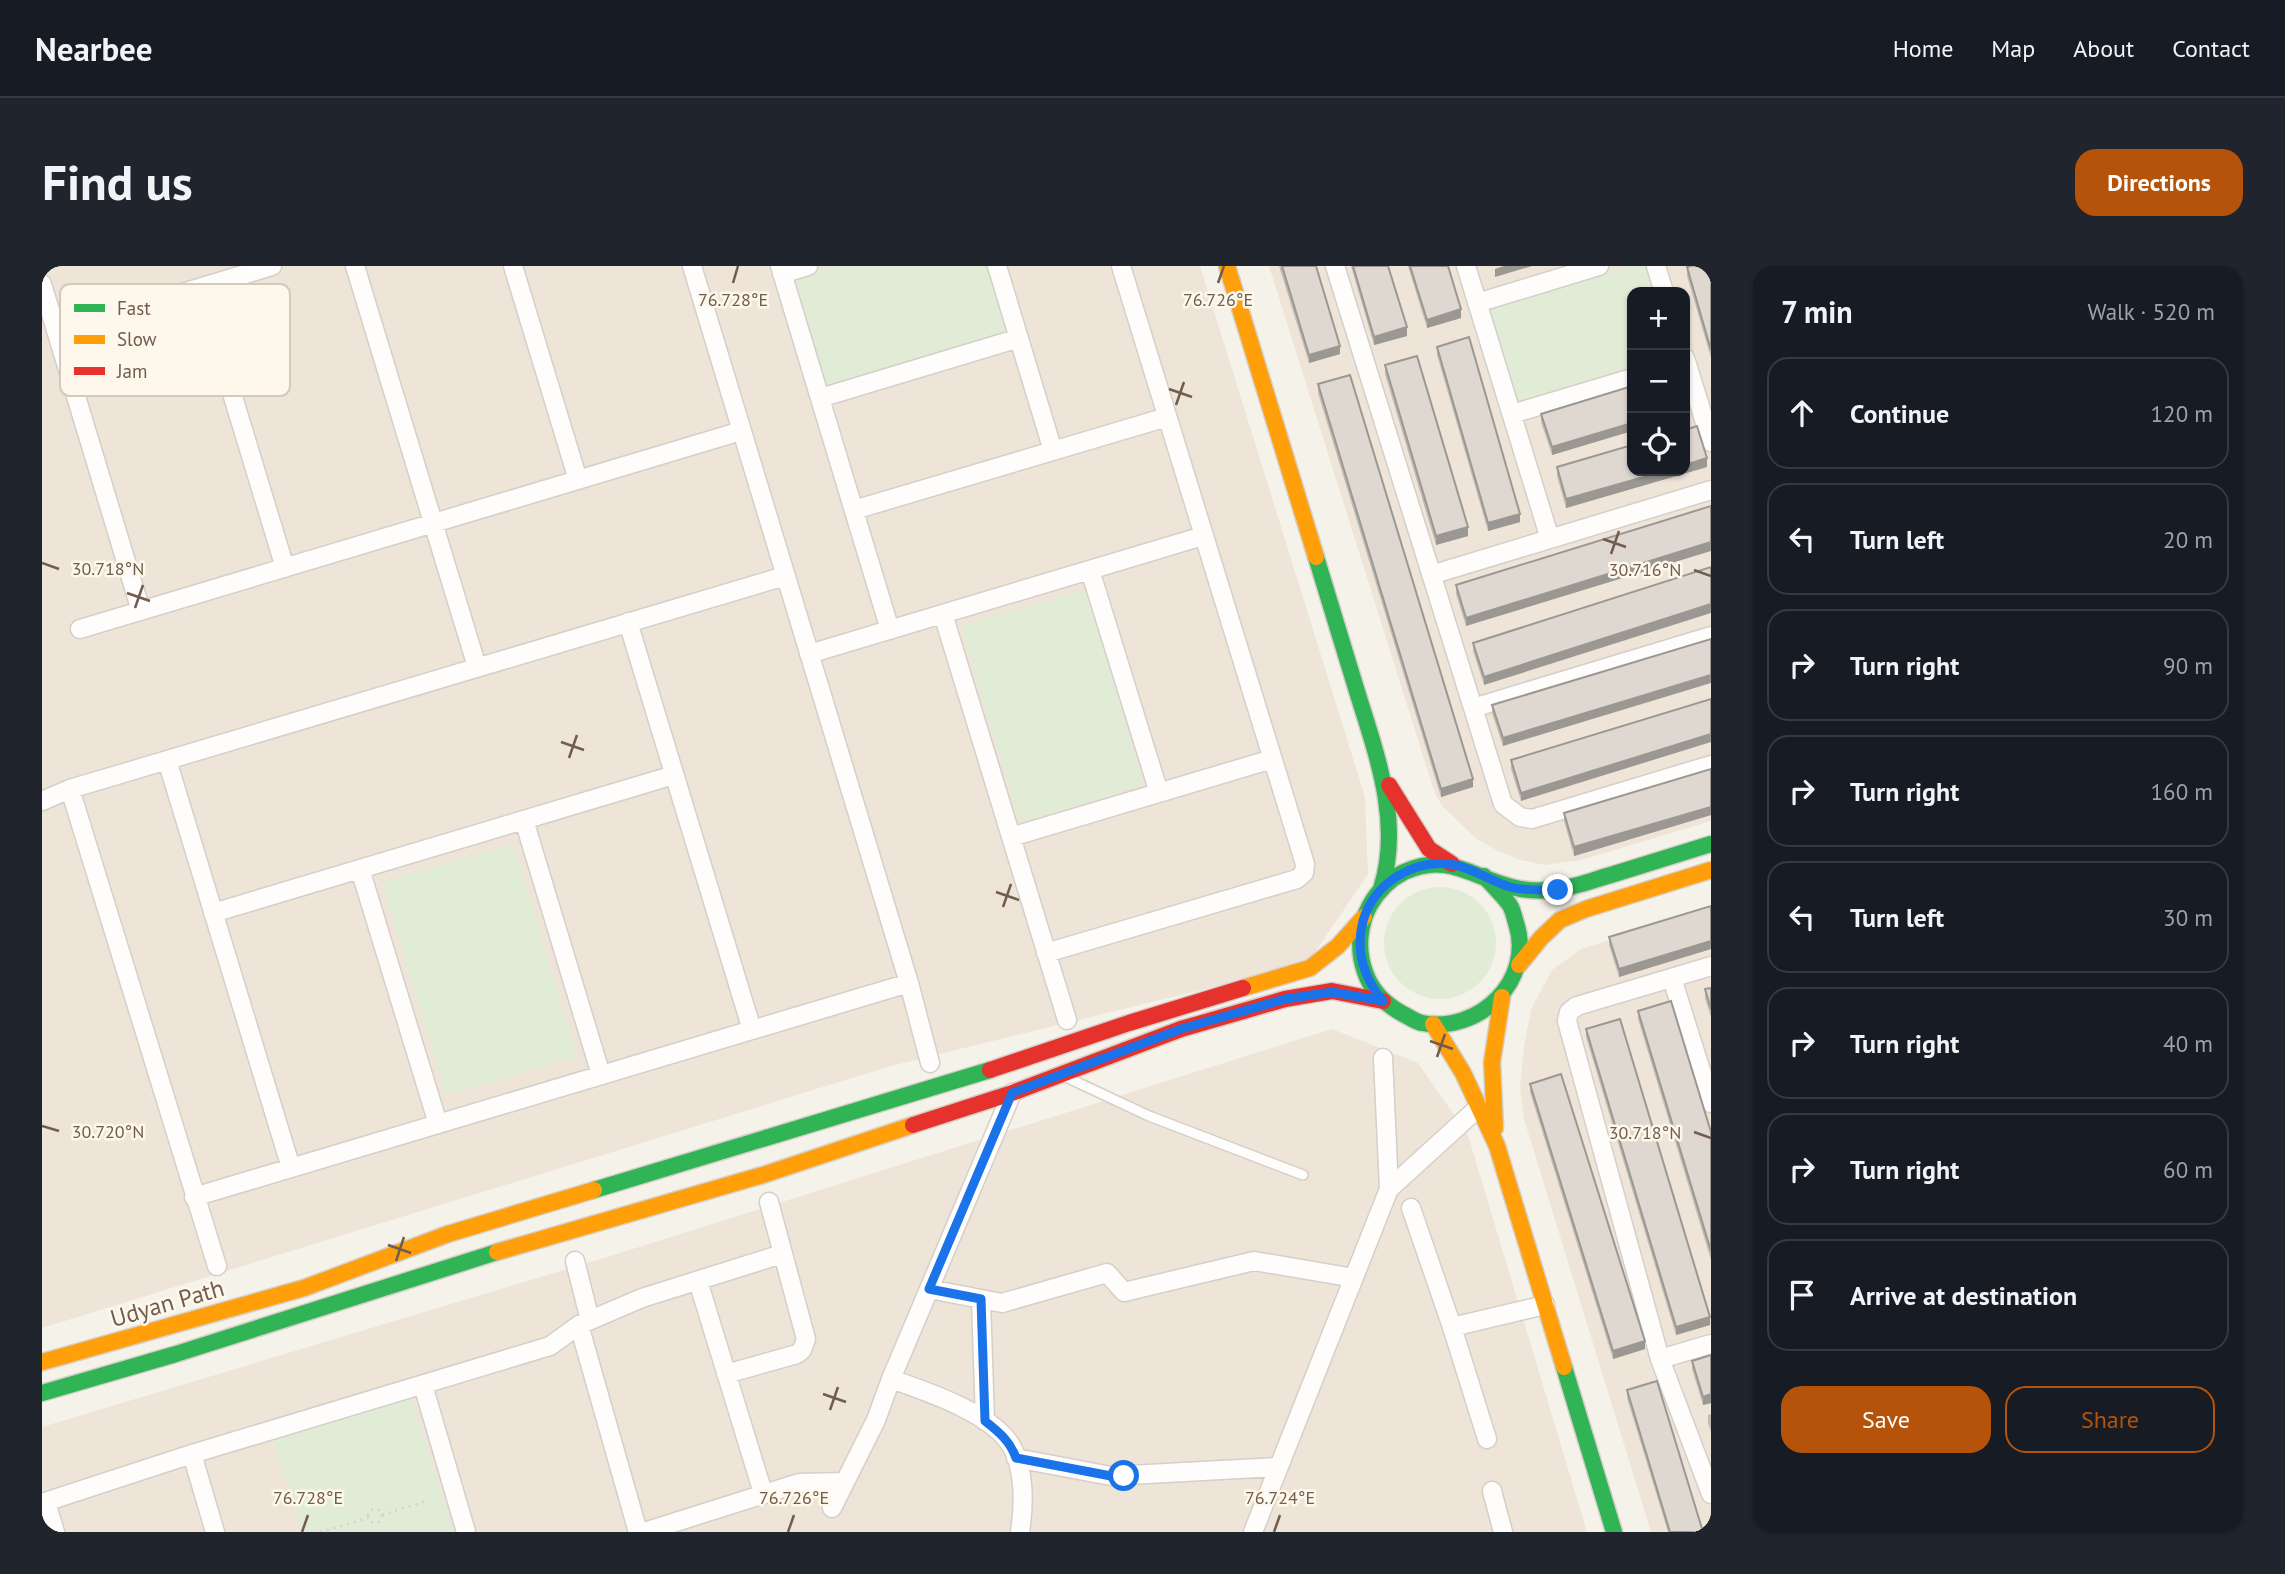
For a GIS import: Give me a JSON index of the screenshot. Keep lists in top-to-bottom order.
{
  "streets": {
    "main road": ["Udyan Path"]
  },
  "legend": ["Fast", "Slow", "Jam"],
  "page": {
    "header": "Nearbee",
    "nav": [
      "Home",
      "Map",
      "About",
      "Contact"
    ],
    "buttons": [
      "Directions",
      ["Save", "Share"]
    ],
    "title": "Find us",
    "heading": ["7 min", "Walk · 520 m"],
    "map_buttons": ["+", "−"],
    "list": [
      ["Continue", "120 m"],
      ["Turn left", "20 m"],
      ["Turn right", "90 m"],
      ["Turn right", "160 m"],
      ["Turn left", "30 m"],
      ["Turn right", "40 m"],
      ["Turn right", "60 m"],
      "Arrive at destination"
    ]
  },
  "coordinates": [
    "76.728°E",
    "76.726°E",
    "30.718°N",
    "30.716°N",
    "30.720°N",
    "76.724°E"
  ]
}
